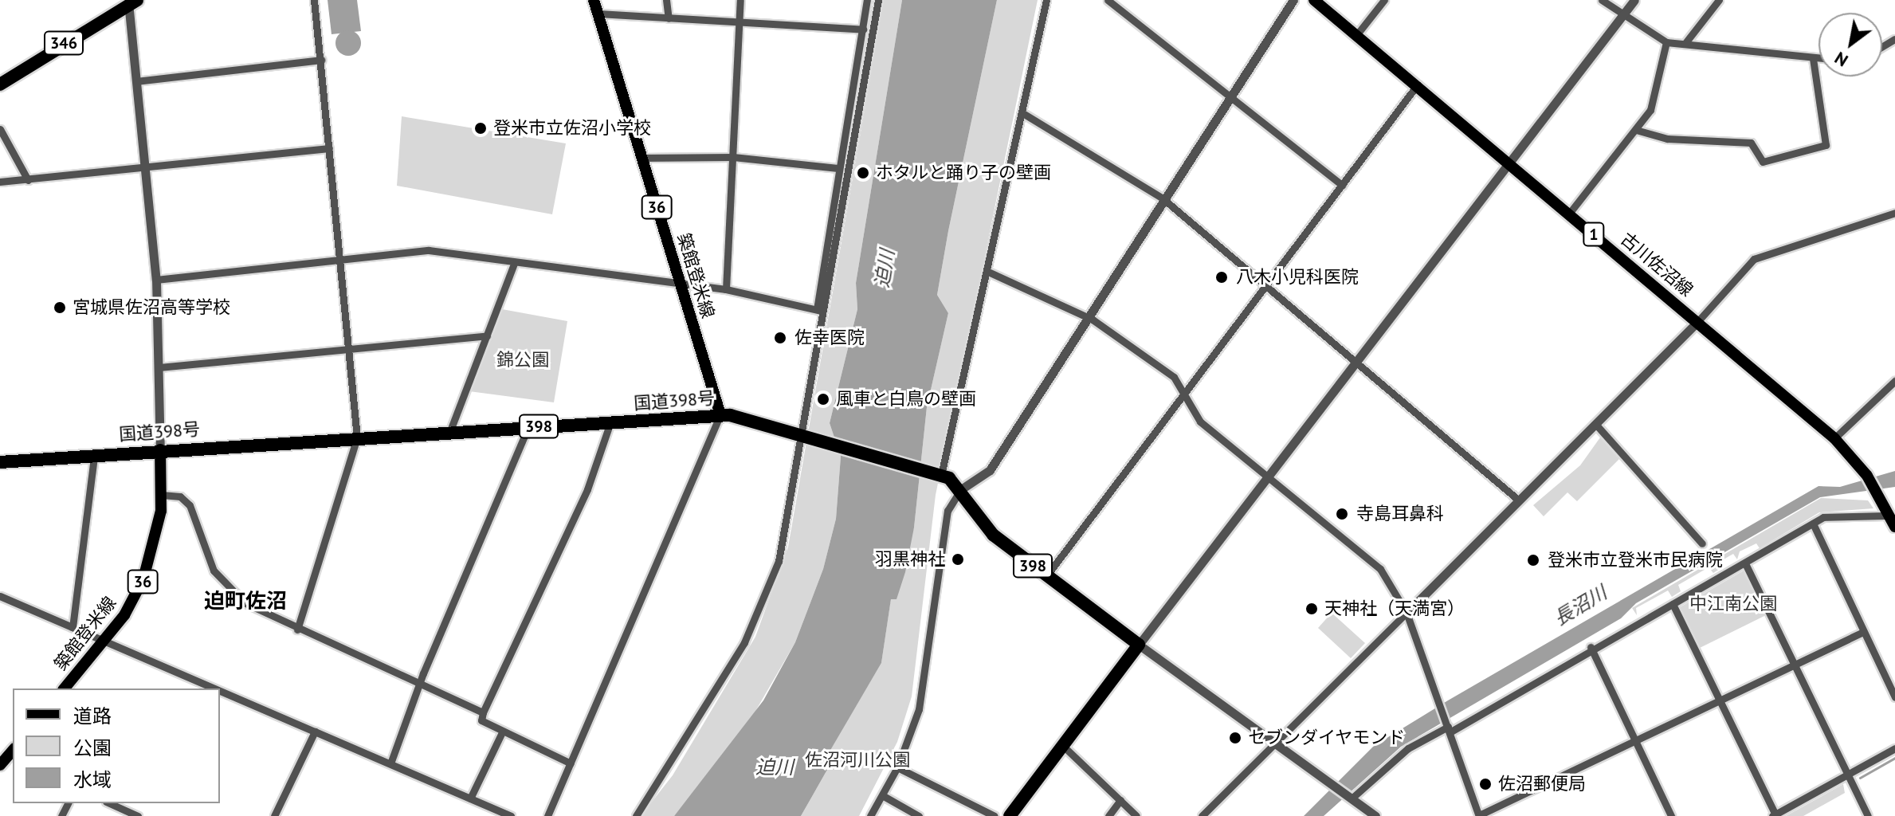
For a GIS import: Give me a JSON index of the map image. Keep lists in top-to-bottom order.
{
  "streets": {
    "highway": ["346", "国道398号", "398"],
    "main road": [
      "36",
      "1",
      "古川佐沼線",
      "築館登米線"
    ]
  },
  "crossings": [
    ["築館登米線", "国道398号"]
  ],
  "districts": ["迫町佐沼"],
  "water": ["迫川", "長沼川"],
  "parks": ["錦公園", "中江南公園", "佐沼河川公園"],
  "places": [
    "登米市立佐沼小学校",
    "ホタルと踊り子の壁画",
    "八木小児科医院",
    "宮城県佐沼高等学校",
    "佐幸医院",
    "風車と白鳥の壁画",
    "寺島耳鼻科",
    "羽黒神社",
    "登米市立登米市民病院",
    "天神社（天満宮）",
    "セブンダイヤモンド",
    "佐沼郵便局"
  ],
  "legend": ["道路", "公園", "水域"],
  "north": "bottom left"
}
